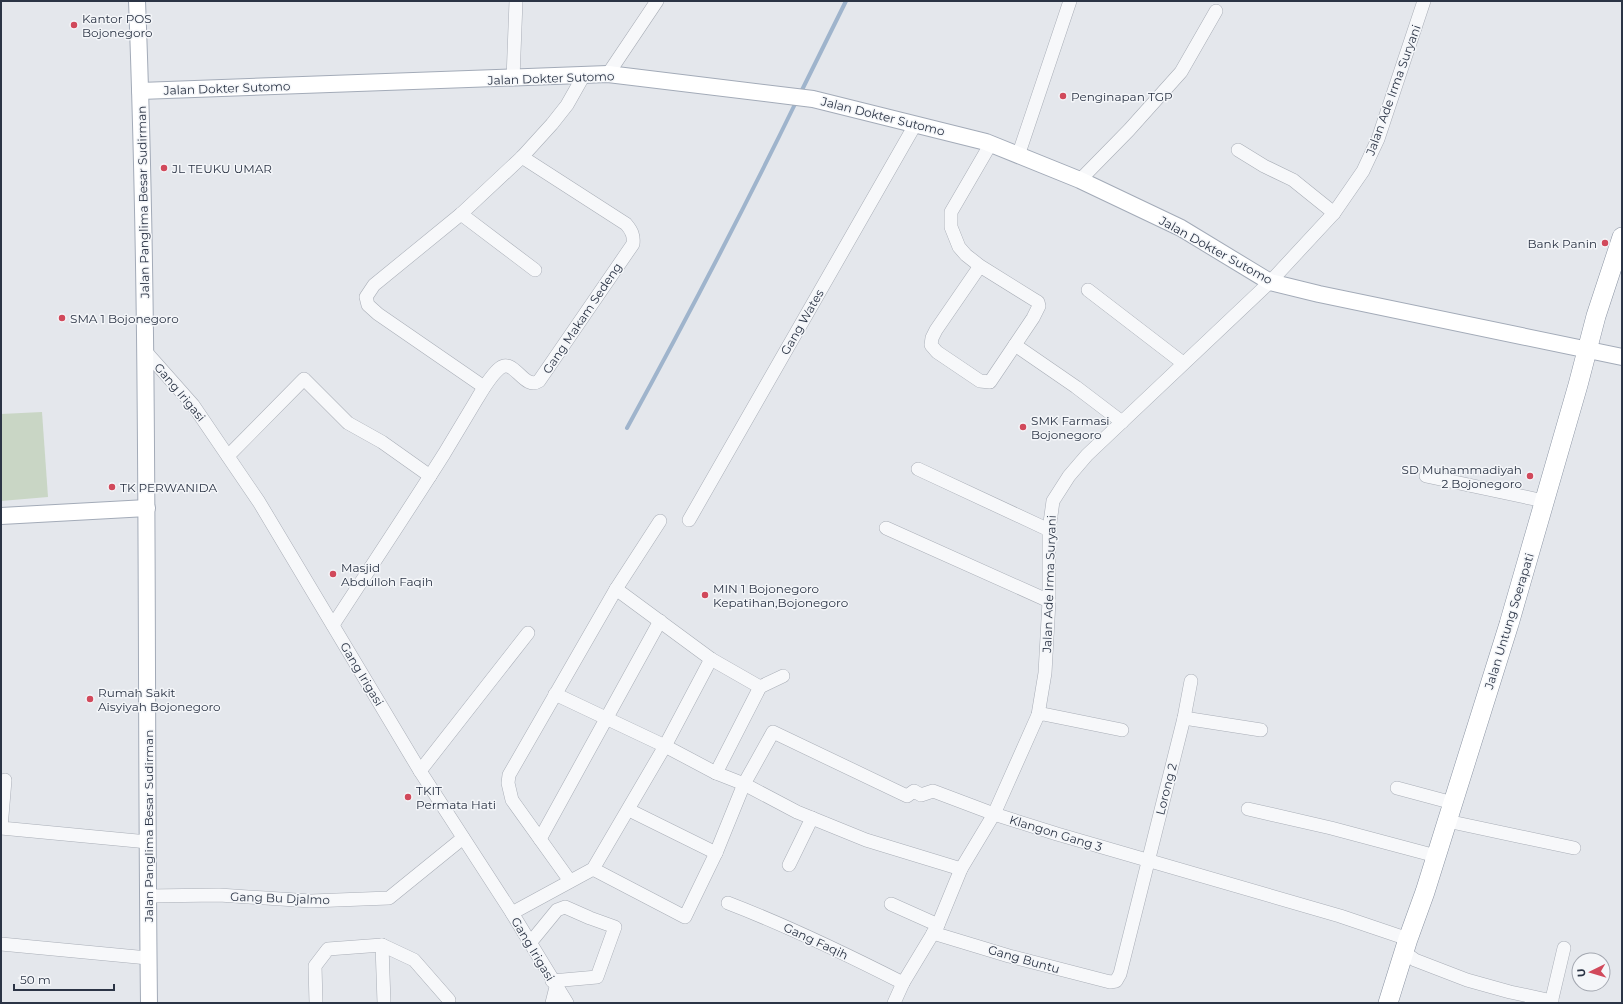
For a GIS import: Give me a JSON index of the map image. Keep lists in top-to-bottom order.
{
  "streets": {
    "highway": ["Jalan Untung Soerapati"],
    "main road": ["Jalan Dokter Sutomo", "Jalan Panglima Besar Sudirman"],
    "street": [
      "Jalan Ade Irma Suryani",
      "Gang Makam Sedeng",
      "Gang Wates",
      "Gang Irigasi",
      "Lorong 2",
      "Klangon Gang 3",
      "Gang Bu Djalmo",
      "Gang Faqih",
      "Gang Buntu"
    ]
  },
  "crossings": [
    ["Jalan Dokter Sutomo", "Jalan Ade Irma Suryani"],
    ["Jalan Dokter Sutomo", "Jalan Panglima Besar Sudirman"],
    ["Jalan Dokter Sutomo", "Gang Wates"],
    ["Jalan Dokter Sutomo", "Jalan Untung Soerapati"],
    ["Jalan Ade Irma Suryani", "Klangon Gang 3"],
    ["Jalan Ade Irma Suryani", "Gang Faqih"],
    ["Jalan Ade Irma Suryani", "Gang Buntu"],
    ["Jalan Panglima Besar Sudirman", "Gang Irigasi"],
    ["Jalan Panglima Besar Sudirman", "Gang Bu Djalmo"],
    ["Gang Makam Sedeng", "Gang Irigasi"],
    ["Gang Irigasi", "Gang Bu Djalmo"],
    ["Jalan Untung Soerapati", "Klangon Gang 3"],
    ["Lorong 2", "Klangon Gang 3"],
    ["Lorong 2", "Gang Buntu"]
  ],
  "places": [
    "Kantor POS Bojonegoro",
    "Penginapan TGP",
    "JL TEUKU UMAR",
    "Bank Panin",
    "SMA 1 Bojonegoro",
    "SMK Farmasi Bojonegoro",
    "SD Muhammadiyah 2 Bojonegoro",
    "TK PERWANIDA",
    "Masjid Abdulloh Faqih",
    "MIN 1 Bojonegoro Kepatihan,Bojonegoro",
    "Rumah Sakit Aisyiyah Bojonegoro",
    "TKIT Permata Hati"
  ],
  "scale_bar": "50 m",
  "north": "left"
}
